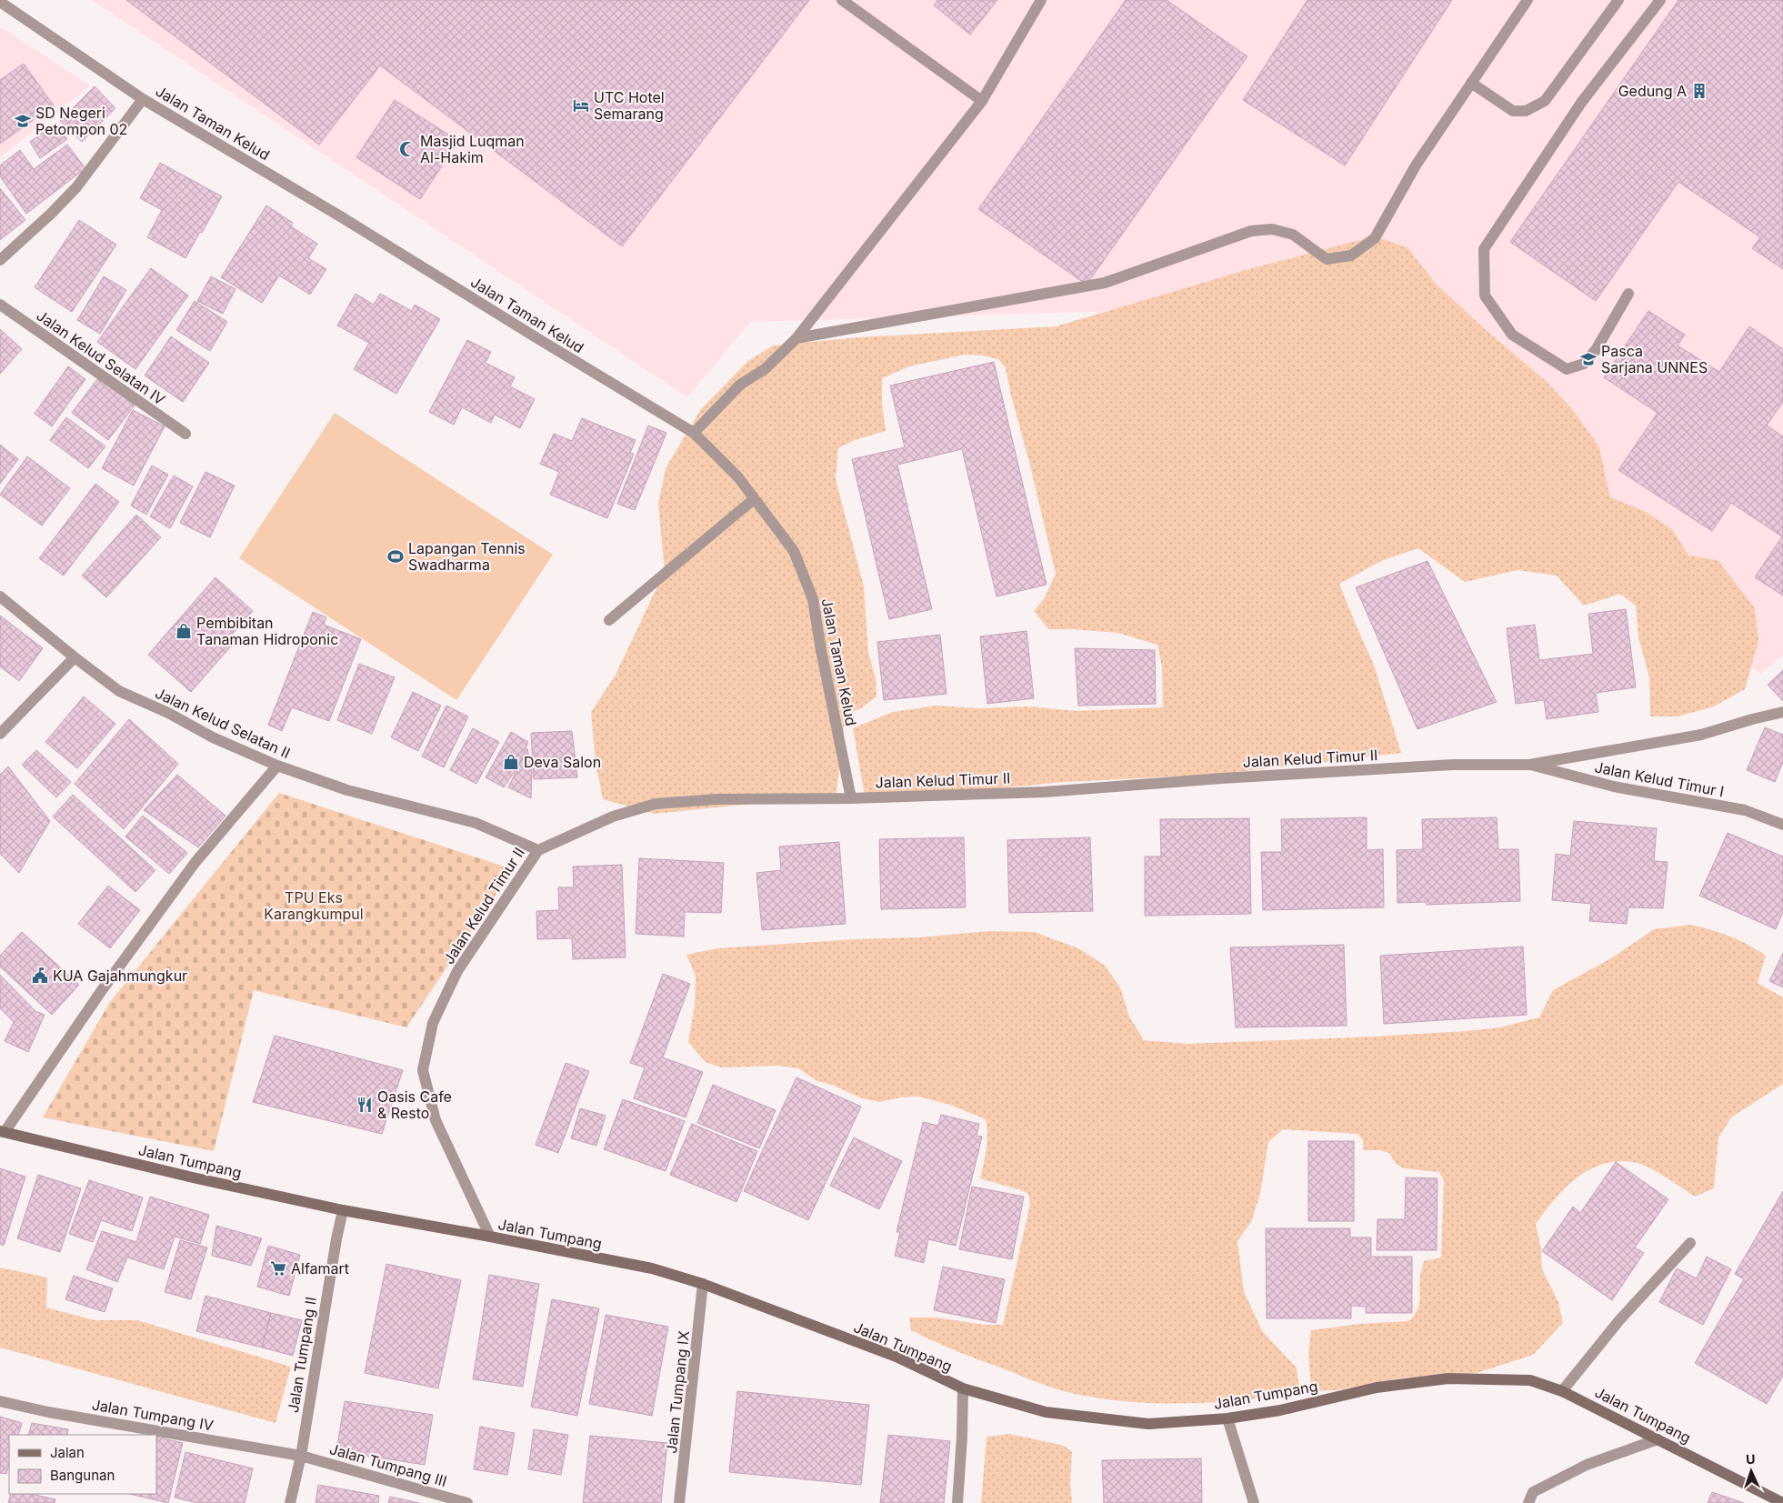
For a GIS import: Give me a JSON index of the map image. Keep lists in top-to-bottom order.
{
  "streets": {
    "main road": ["Jalan Tumpang"],
    "street": [
      "Jalan Taman Kelud",
      "Jalan Kelud Selatan IV",
      "Jalan Kelud Selatan II",
      "Jalan Kelud Timur II",
      "Jalan Kelud Timur I",
      "Jalan Tumpang II",
      "Jalan Tumpang IX",
      "Jalan Tumpang IV",
      "Jalan Tumpang III"
    ]
  },
  "crossings": [
    ["Jalan Taman Kelud", "Jalan Kelud Timur II"],
    ["Jalan Kelud Selatan II", "Jalan Kelud Timur II"],
    ["Jalan Kelud Timur II", "Jalan Kelud Timur I"],
    ["Jalan Kelud Timur II", "Jalan Tumpang"],
    ["Jalan Tumpang", "Jalan Tumpang II"],
    ["Jalan Tumpang", "Jalan Tumpang IX"],
    ["Jalan Tumpang II", "Jalan Tumpang IV"],
    ["Jalan Tumpang II", "Jalan Tumpang III"],
    ["Jalan Tumpang IV", "Jalan Tumpang III"]
  ],
  "parks": ["TPU Eks Karangkumpul"],
  "places": {
    "building": ["Gedung A"],
    "hotel": ["UTC Hotel Semarang"],
    "school or university": ["SD Negeri Petompon 02", "Pasca Sarjana UNNES"],
    "mosque": ["Masjid Luqman Al-Hakim"],
    "sports": ["Lapangan Tennis Swadharma"],
    "shop": ["Pembibitan Tanaman Hidroponic", "Deva Salon"],
    "public building": ["KUA Gajahmungkur"],
    "restaurant": ["Oasis Cafe & Resto"],
    "supermarket": ["Alfamart"]
  },
  "legend": ["Jalan", "Bangunan"],
  "north": "top"
}
